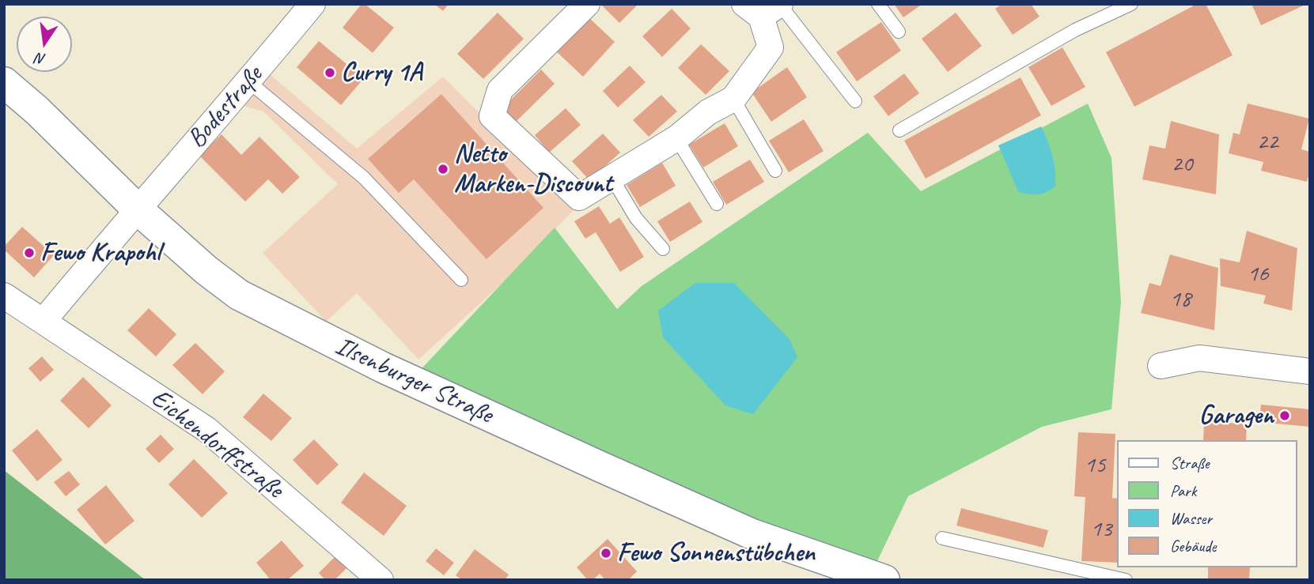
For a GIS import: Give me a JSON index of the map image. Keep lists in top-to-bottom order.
{
  "streets": {
    "main road": ["Ilsenburger Straße"],
    "street": ["Bodestraße", "Eichendorffstraße"]
  },
  "crossings": [
    ["Bodestraße", "Ilsenburger Straße"]
  ],
  "places": [
    "Curry 1A",
    "Netto Marken-Discount",
    "Fewo Krapohl",
    "Garagen",
    "Fewo Sonnenstübchen"
  ],
  "house_numbers": [
    "22",
    "20",
    "16",
    "18",
    "15",
    "13"
  ],
  "legend": [
    "Straße",
    "Park",
    "Wasser",
    "Gebäude"
  ],
  "north": "bottom"
}
